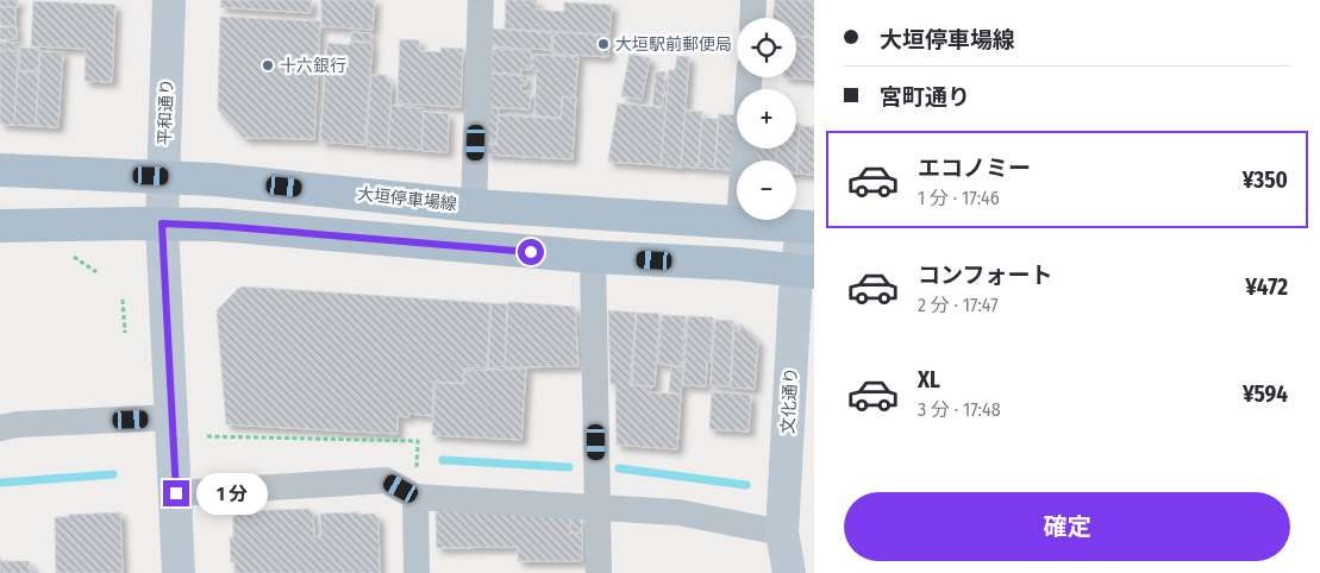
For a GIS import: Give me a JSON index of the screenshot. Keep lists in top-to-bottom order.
{
  "streets": {
    "main road": ["大垣停車場線"],
    "street": ["平和通り", "文化通り"]
  },
  "crossings": [
    ["平和通り", "大垣停車場線"],
    ["大垣停車場線", "文化通り"]
  ],
  "places": ["大垣駅前郵便局", "十六銀行"],
  "page": {
    "banner": ["大垣停車場線", "宮町通り"],
    "map_buttons": ["+", "−"],
    "list": [
      {
        "name": "エコノミー",
        "note": "1 分 · 17:46",
        "value": "¥350"
      },
      {
        "name": "コンフォート",
        "note": "2 分 · 17:47",
        "value": "¥472"
      },
      {
        "name": "XL",
        "note": "3 分 · 17:48",
        "value": "¥594"
      }
    ],
    "bubble": "1 分",
    "buttons": "確定"
  }
}
